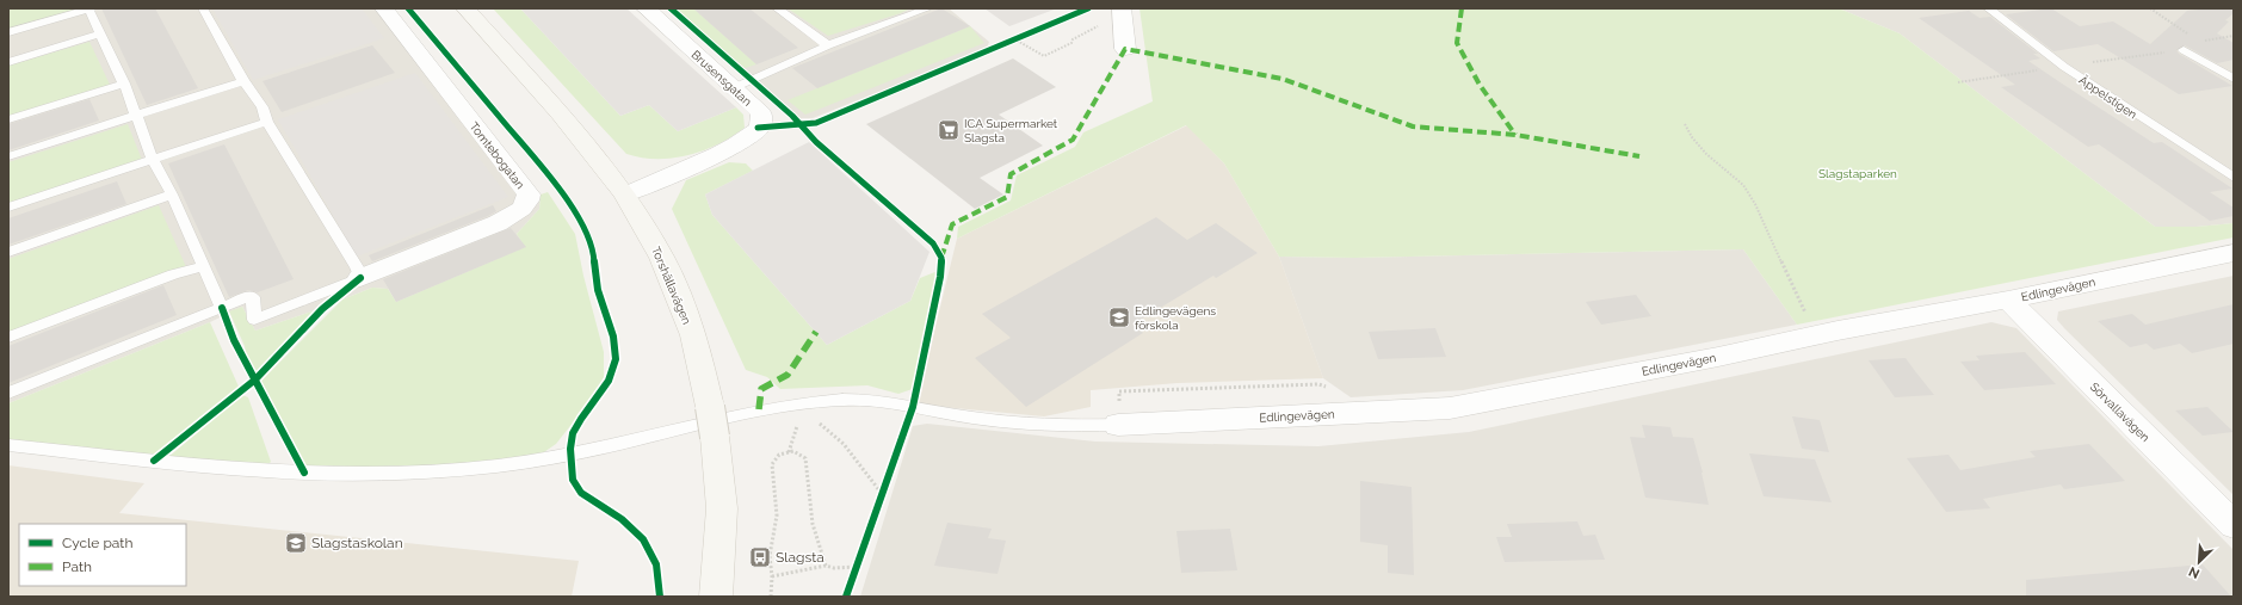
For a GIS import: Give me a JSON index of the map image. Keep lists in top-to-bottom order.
{
  "streets": {
    "main road": ["Torshällavägen"],
    "street": [
      "Brusensgatan",
      "Tomtebogatan",
      "Edlingevägen",
      "Sörvallavägen"
    ],
    "lane": ["Äppelstigen"]
  },
  "crossings": [
    ["Brusensgatan", "Torshällavägen"],
    ["Edlingevägen", "Sörvallavägen"]
  ],
  "parks": ["Slagstaparken"],
  "places": {
    "supermarket": ["ICA Supermarket Slagsta"],
    "school or university": ["Edlingevägens förskola", "Slagstaskolan"],
    "bus stop": ["Slagsta"]
  },
  "legend": ["Cycle path", "Path"],
  "north": "bottom left"
}
